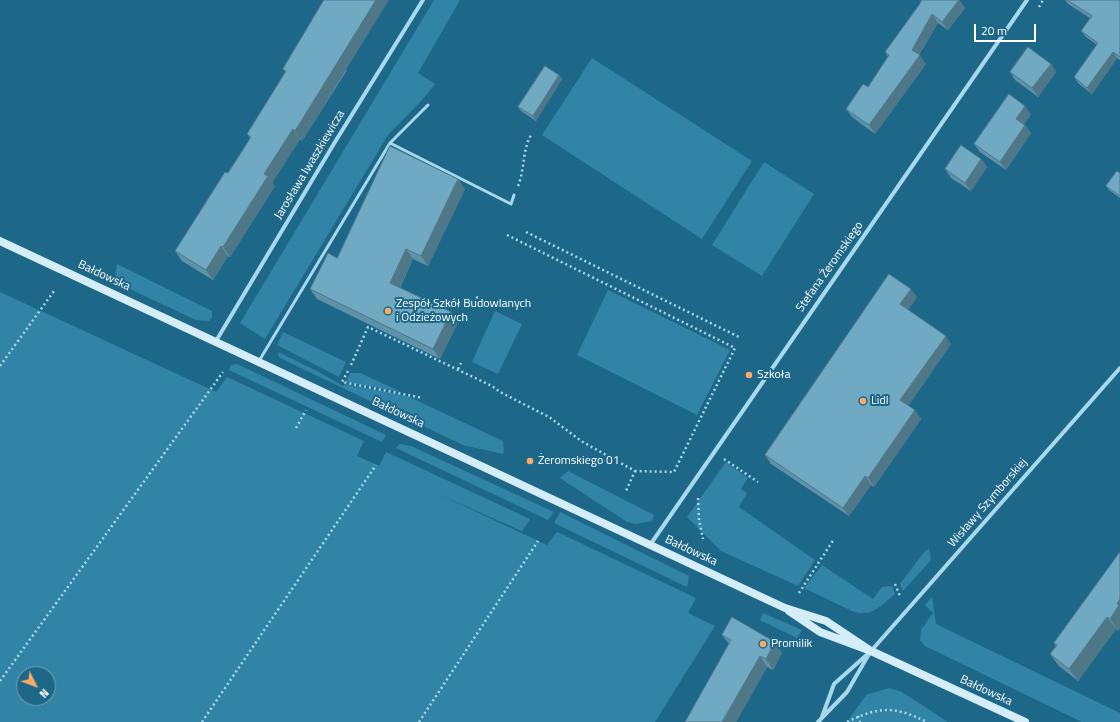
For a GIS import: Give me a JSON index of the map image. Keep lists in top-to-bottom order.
{
  "streets": {
    "street": [
      "Jarosława Iwaszkiewicza",
      "Stefana Żeromskiego",
      "Bałdowska",
      "Wisławy Szymborskiej"
    ]
  },
  "crossings": [
    ["Jarosława Iwaszkiewicza", "Bałdowska"],
    ["Stefana Żeromskiego", "Bałdowska"],
    ["Bałdowska", "Wisławy Szymborskiej"]
  ],
  "places": [
    "Zespół Szkół Budowlanych i Odzieżowych",
    "Szkoła",
    "Lidl",
    "Żeromskiego 01",
    "Promilik"
  ],
  "scale_bar": "20 m",
  "north": "bottom right"
}
